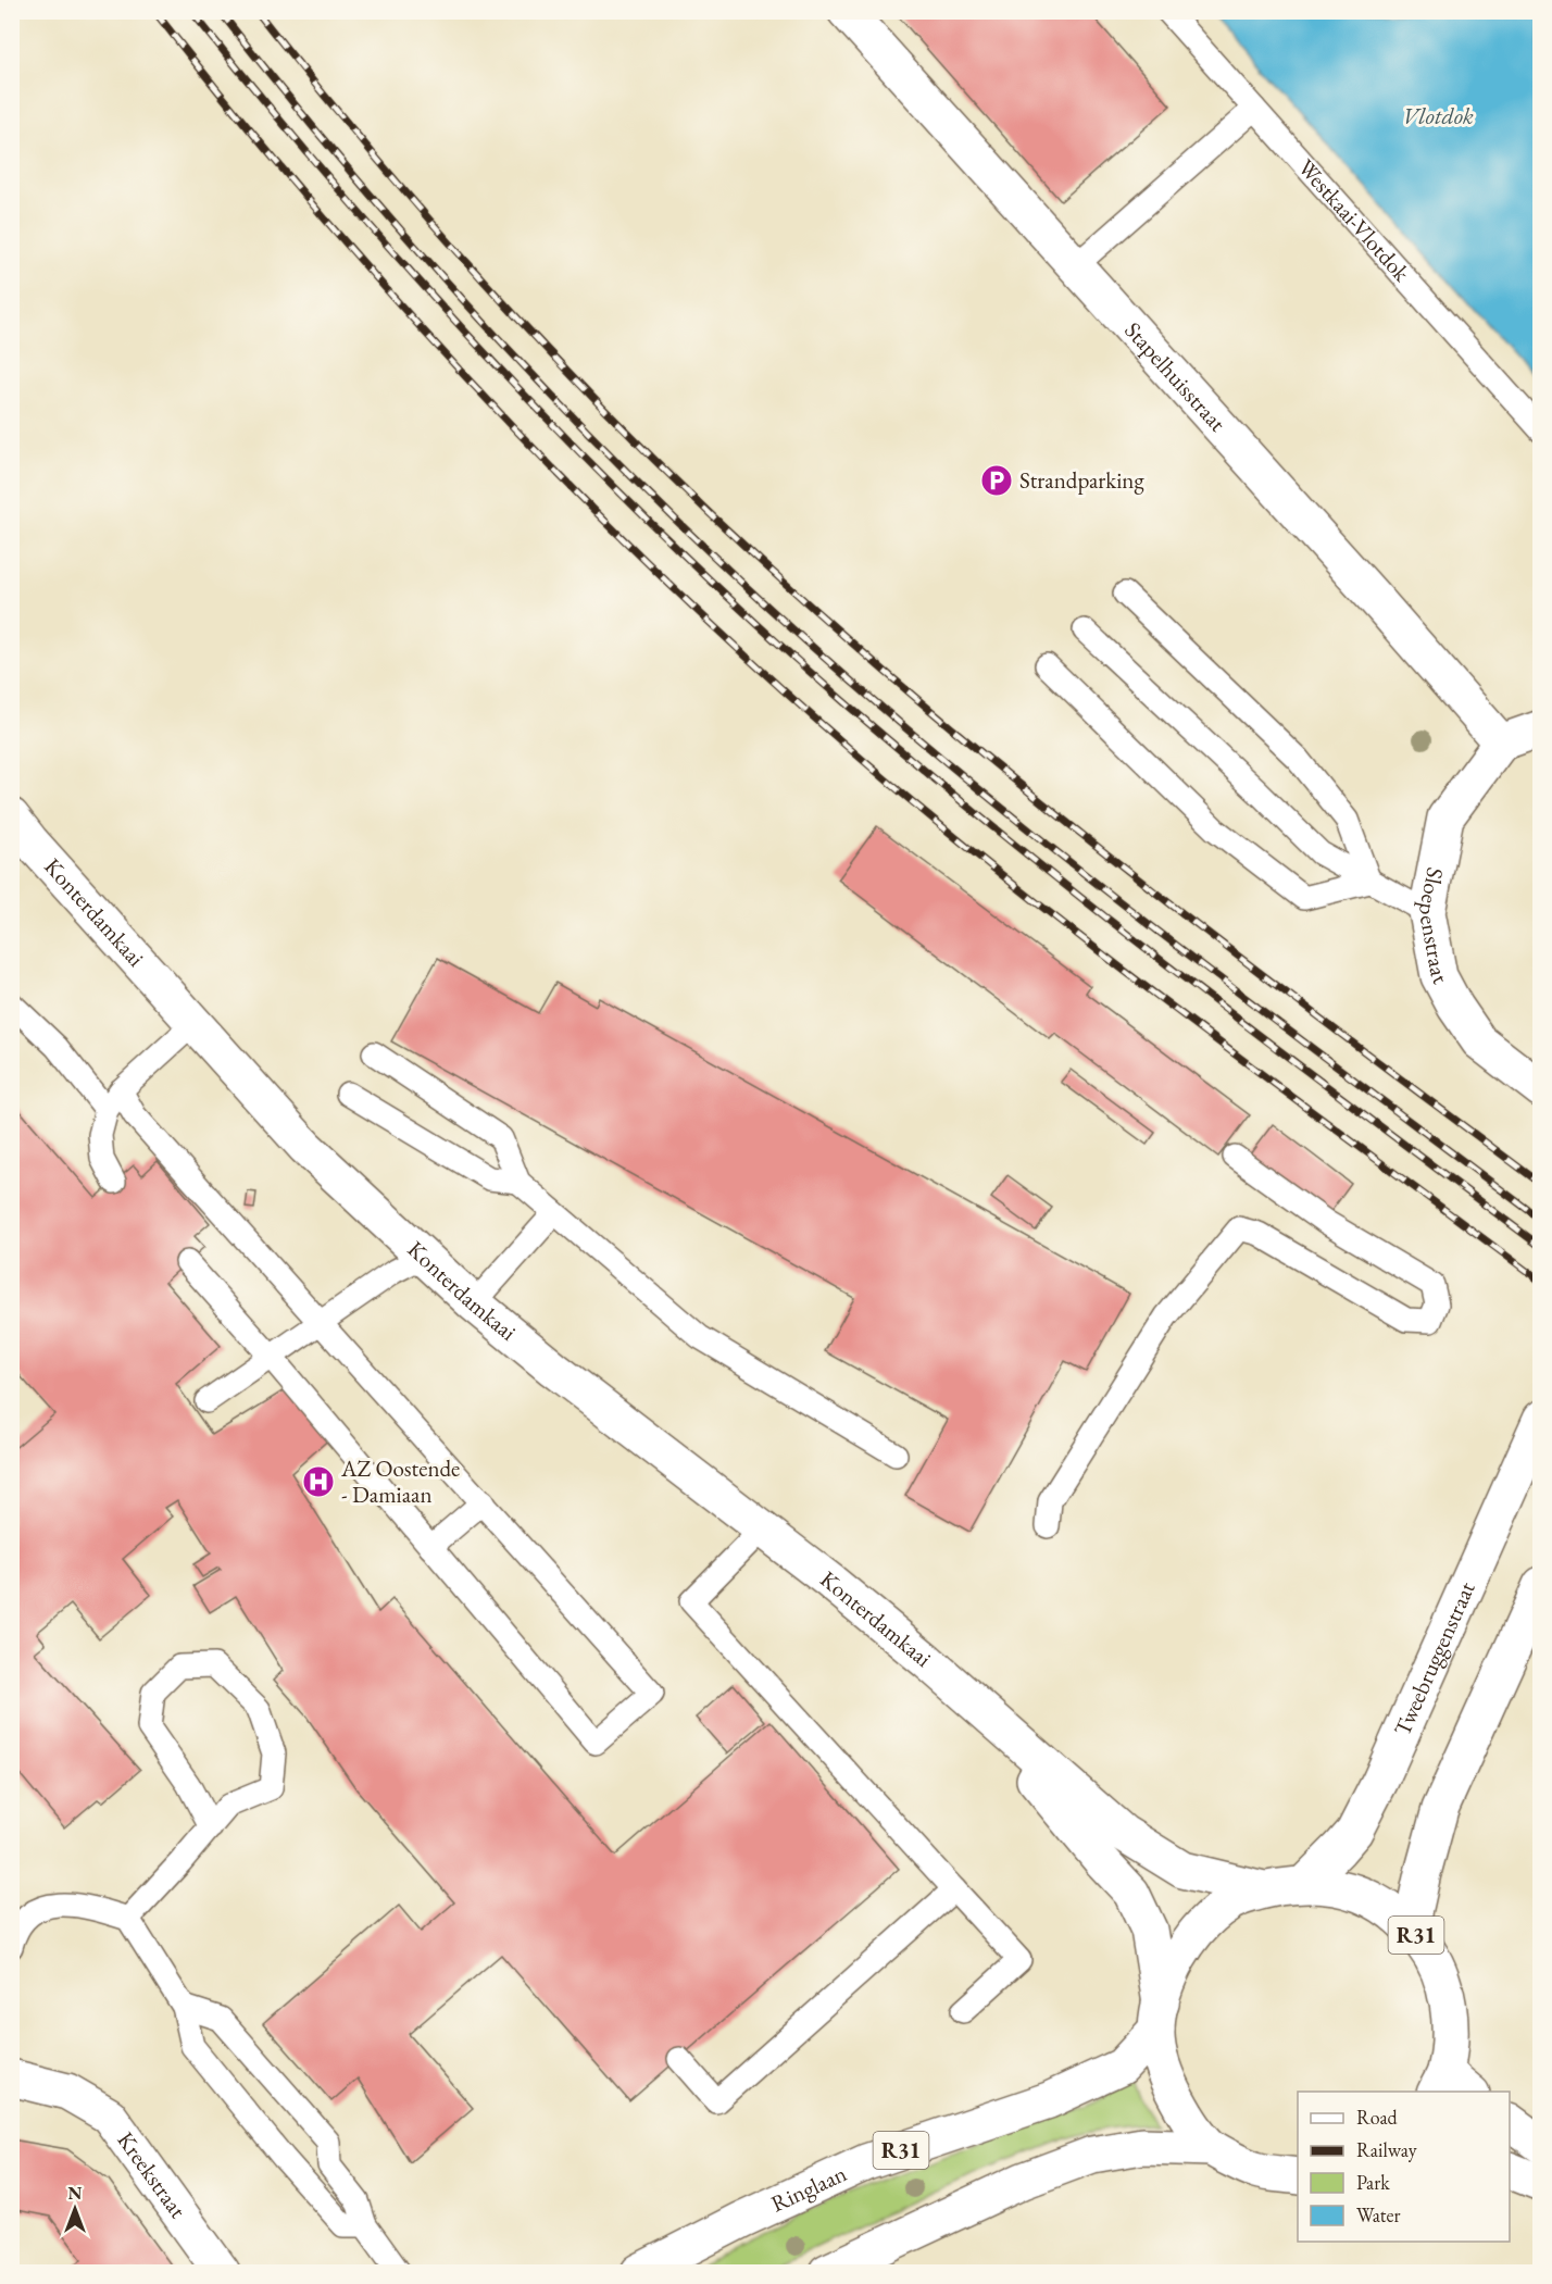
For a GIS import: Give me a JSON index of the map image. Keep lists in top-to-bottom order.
{
  "streets": {
    "street": [
      "Stapelhuisstraat",
      "Konterdamkaai",
      "Sloepenstraat",
      "Tweebruggenstraat",
      "R31",
      "Kreekstraat",
      "Ringlaan"
    ],
    "lane": ["Westkaai-Vlotdok"]
  },
  "crossings": [
    ["Stapelhuisstraat", "Sloepenstraat"],
    ["Konterdamkaai", "R31"],
    ["Konterdamkaai", "Ringlaan"],
    ["Tweebruggenstraat", "R31"],
    ["R31", "Ringlaan"]
  ],
  "water": ["Vlotdok"],
  "places": {
    "parking": ["Strandparking"],
    "hospital": ["AZ Oostende - Damiaan"]
  },
  "legend": [
    "Road",
    "Railway",
    "Park",
    "Water"
  ],
  "north": "top"
}
